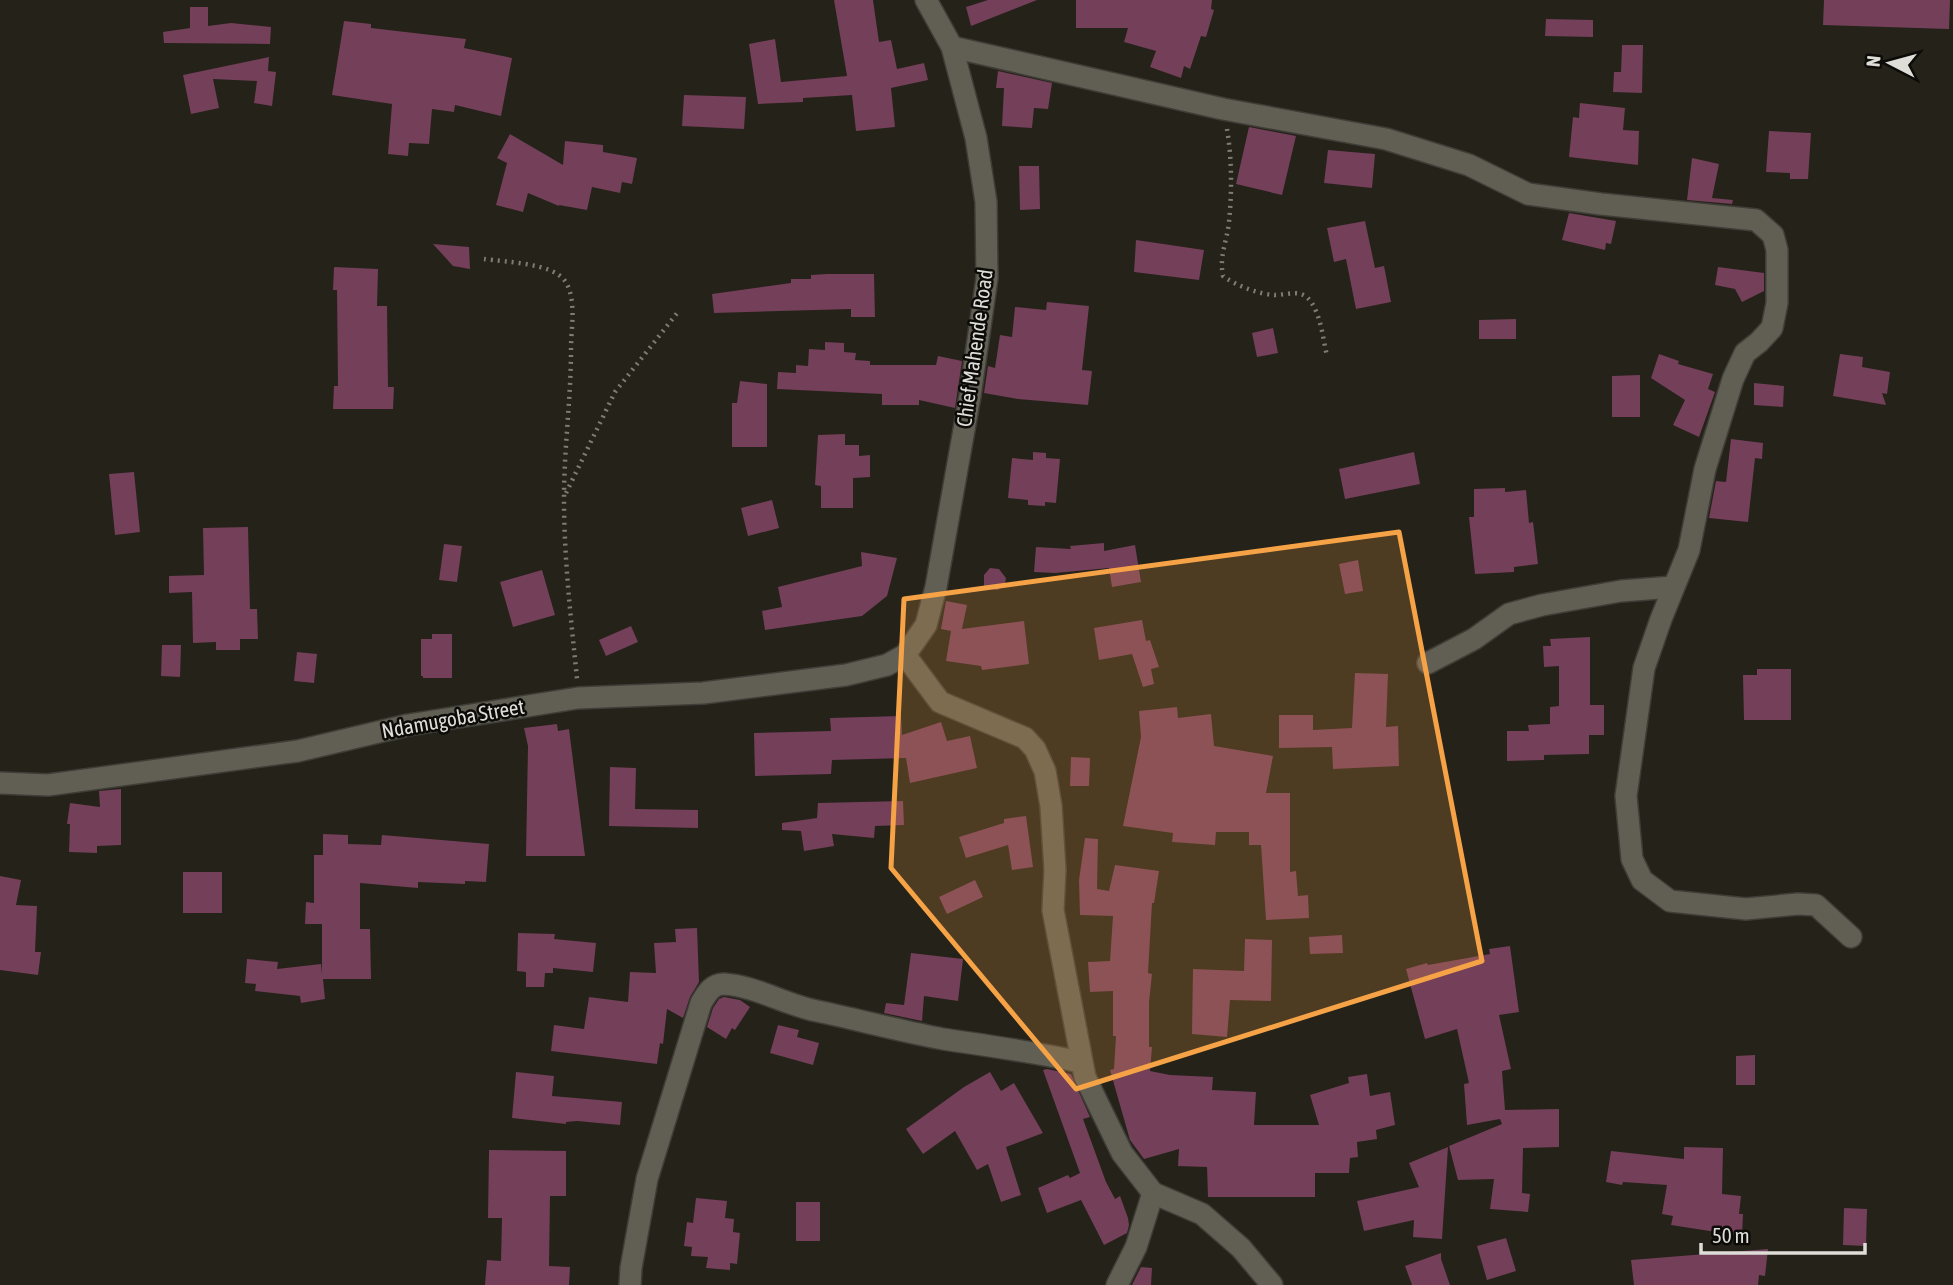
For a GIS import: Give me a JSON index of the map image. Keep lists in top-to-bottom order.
{
  "streets": {
    "street": ["Chief Mahende Road", "Ndamugoba Street"]
  },
  "crossings": [
    ["Chief Mahende Road", "Ndamugoba Street"]
  ],
  "scale_bar": "50 m",
  "north": "left"
}
